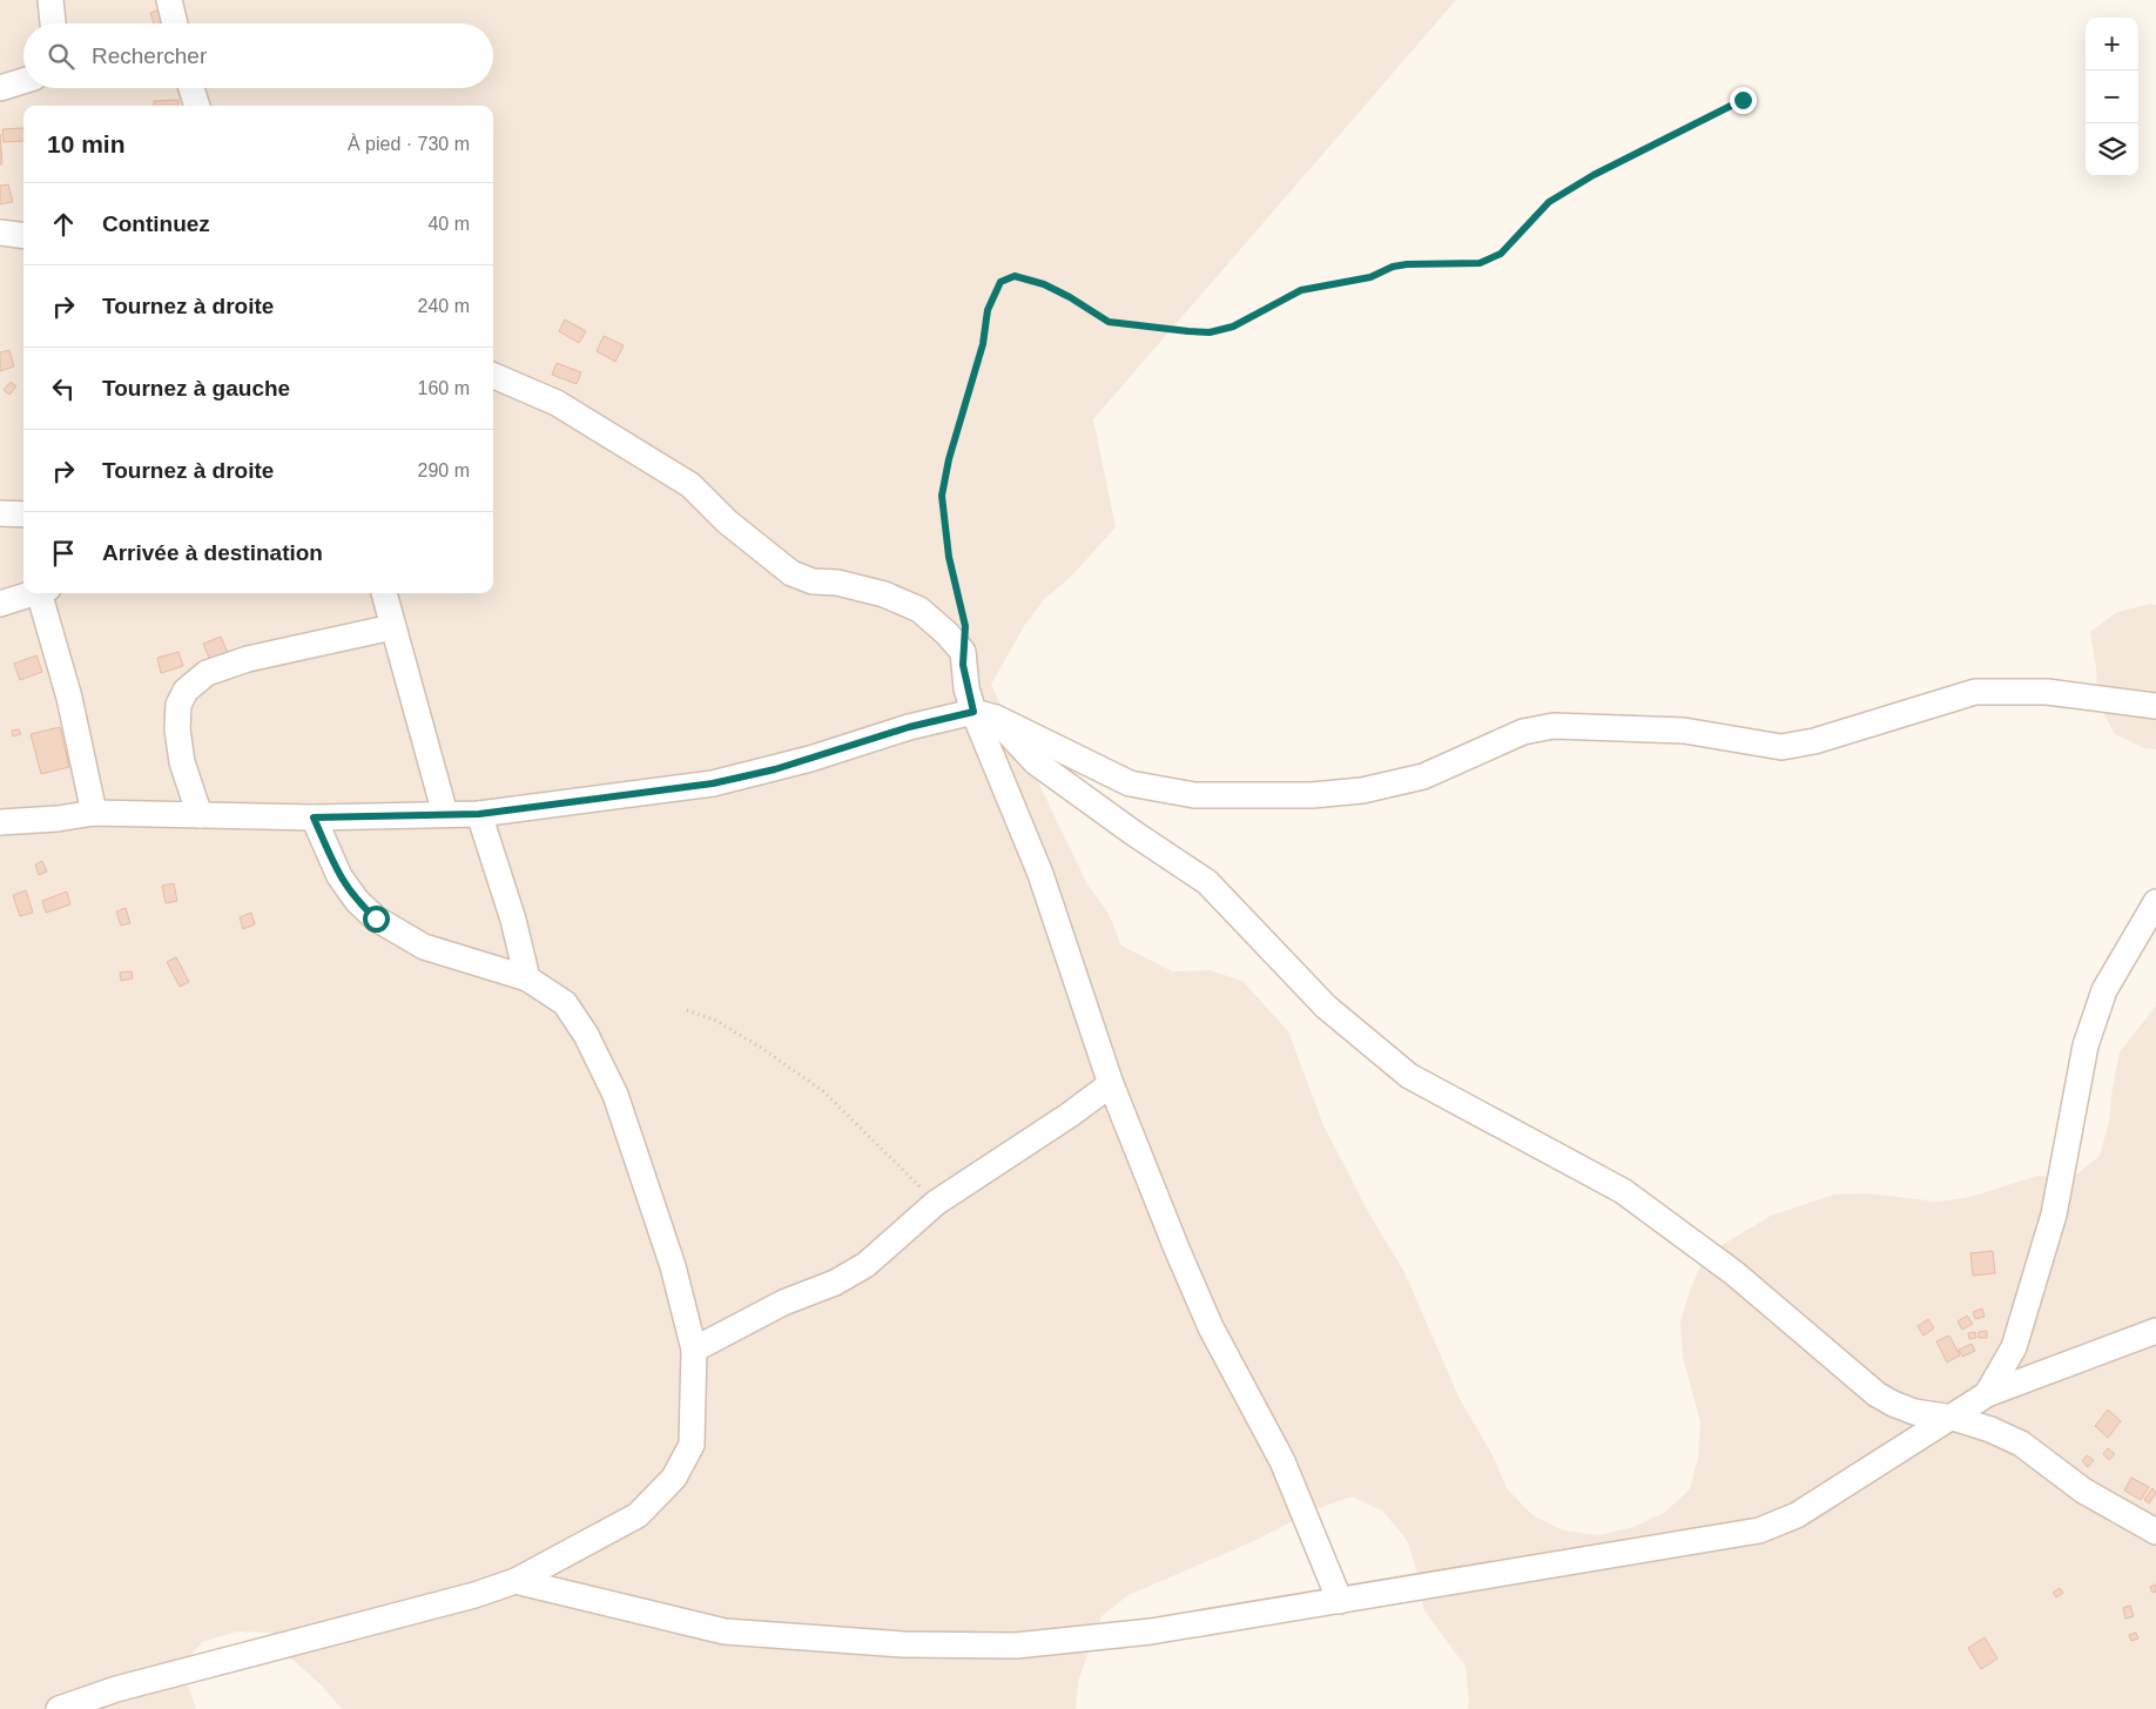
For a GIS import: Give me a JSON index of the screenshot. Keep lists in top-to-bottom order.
{
  "page": {
    "map_buttons": ["+", "−"],
    "search": "Rechercher",
    "heading": ["10 min", "À pied · 730 m"],
    "list": [
      ["Continuez", "40 m"],
      ["Tournez à droite", "240 m"],
      ["Tournez à gauche", "160 m"],
      ["Tournez à droite", "290 m"],
      "Arrivée à destination"
    ]
  }
}
